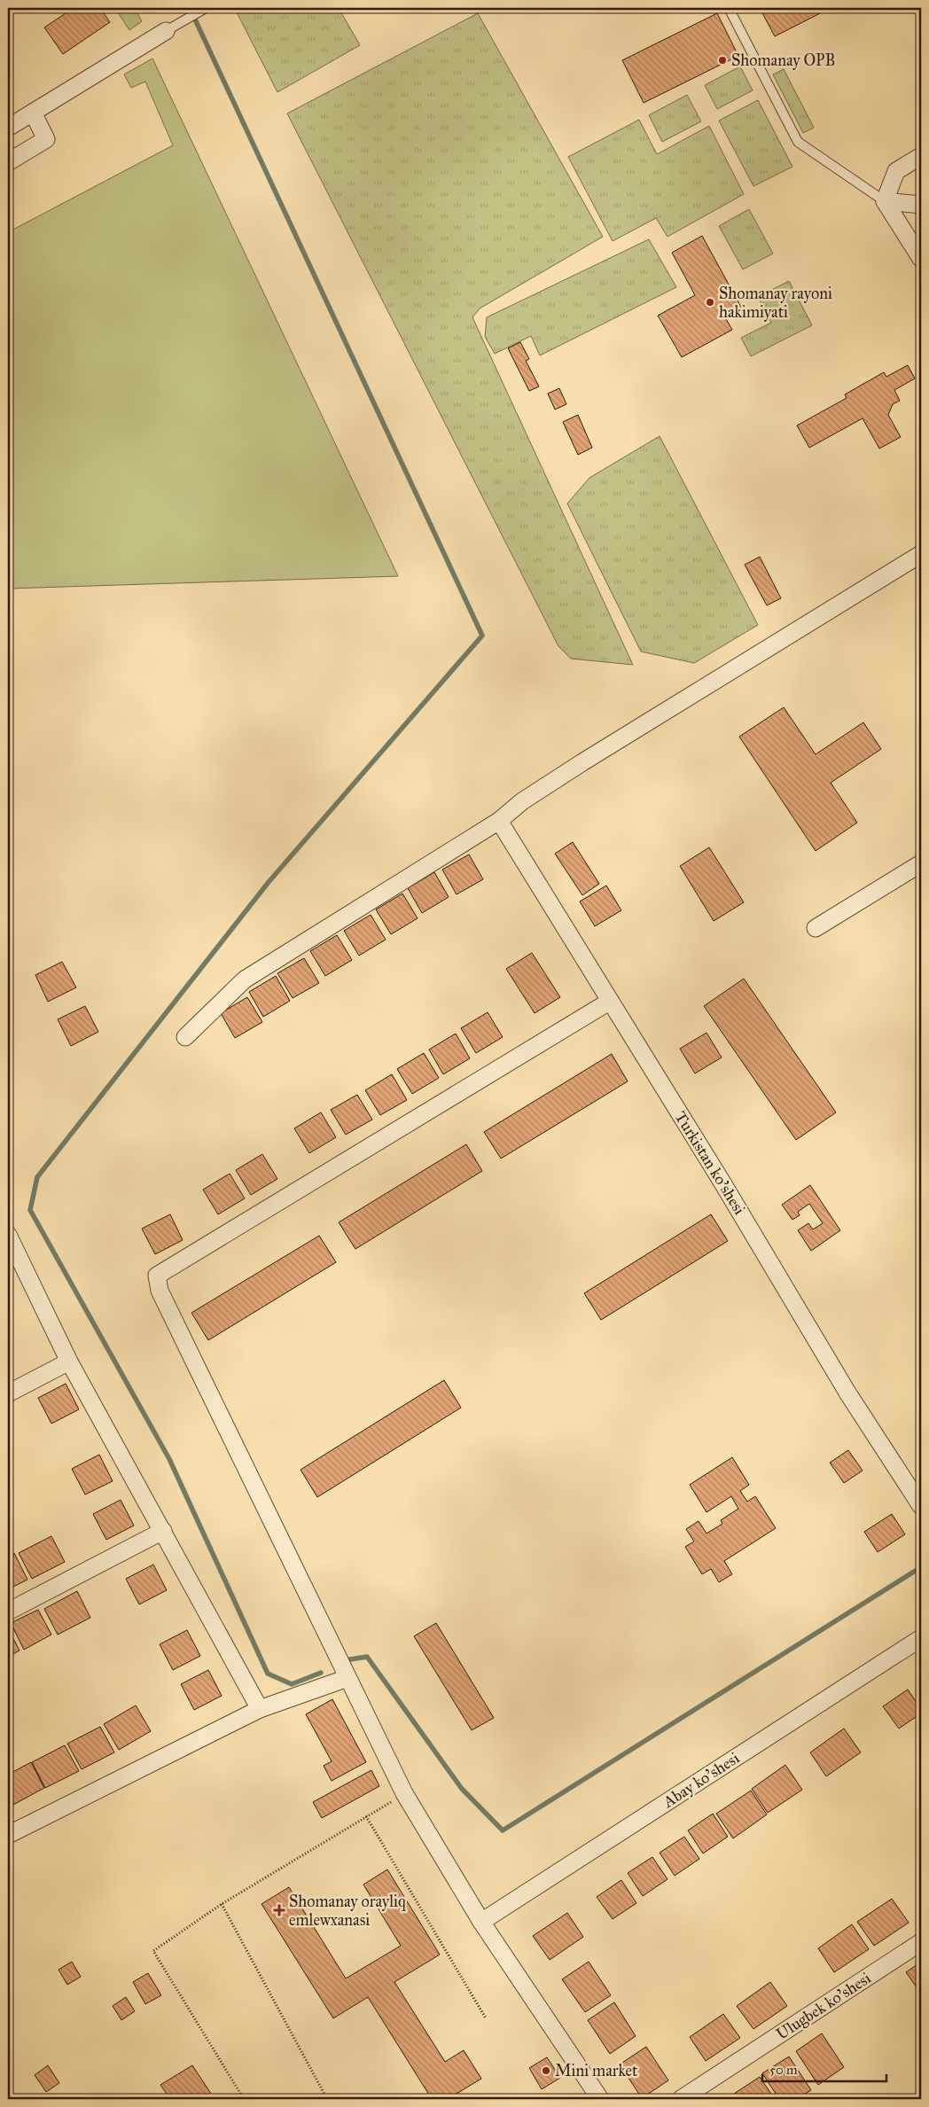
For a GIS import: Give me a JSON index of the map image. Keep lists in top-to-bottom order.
{
  "streets": {
    "street": ["Turkistan ko'shesi", "Abay ko'shesi", "Ulugbek ko'shesi"]
  },
  "places": {
    "other": ["Shomanay OPB", "Shomanay rayoni hakimiyati", "Mini market"],
    "health": ["Shomanay orayliq emlewxanasi"]
  },
  "scale_bar": "50 m"
}
